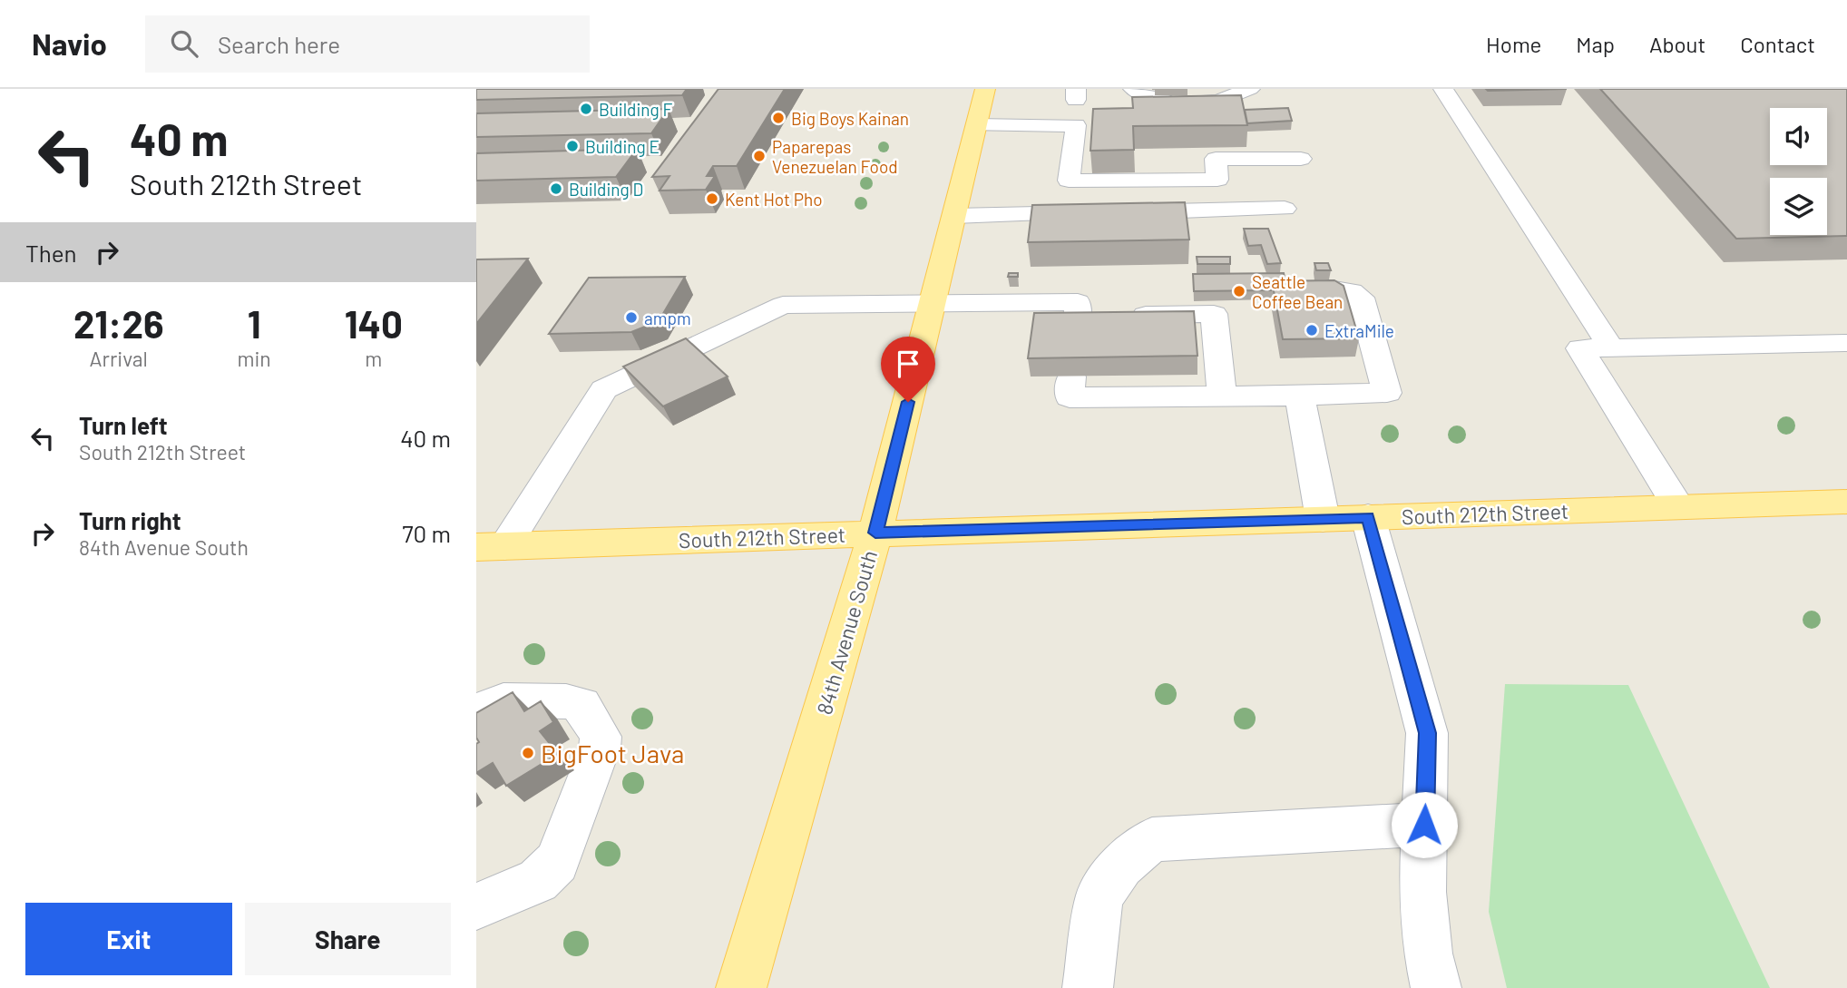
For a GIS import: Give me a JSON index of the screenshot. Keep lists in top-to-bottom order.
{
  "streets": {
    "main road": ["South 212th Street", "84th Avenue South"]
  },
  "crossings": [
    ["South 212th Street", "84th Avenue South"]
  ],
  "places": [
    "Building F",
    "Big Boys Kainan",
    "Building E",
    "Paparepas Venezuelan Food",
    "Building D",
    "Kent Hot Pho",
    "Seattle Coffee Bean",
    "ampm",
    "ExtraMile",
    "BigFoot Java"
  ],
  "page": {
    "header": "Navio",
    "search": "Search here",
    "nav": [
      "Home",
      "Map",
      "About",
      "Contact"
    ],
    "turn": ["40 m", "South 212th Street"],
    "then": "Then",
    "eta": [
      "21:26",
      "Arrival",
      "1",
      "min",
      "140",
      "m"
    ],
    "list": [
      {
        "name": "Turn left",
        "note": "South 212th Street",
        "value": "40 m"
      },
      {
        "name": "Turn right",
        "note": "84th Avenue South",
        "value": "70 m"
      }
    ],
    "buttons": ["Exit", "Share"]
  }
}
